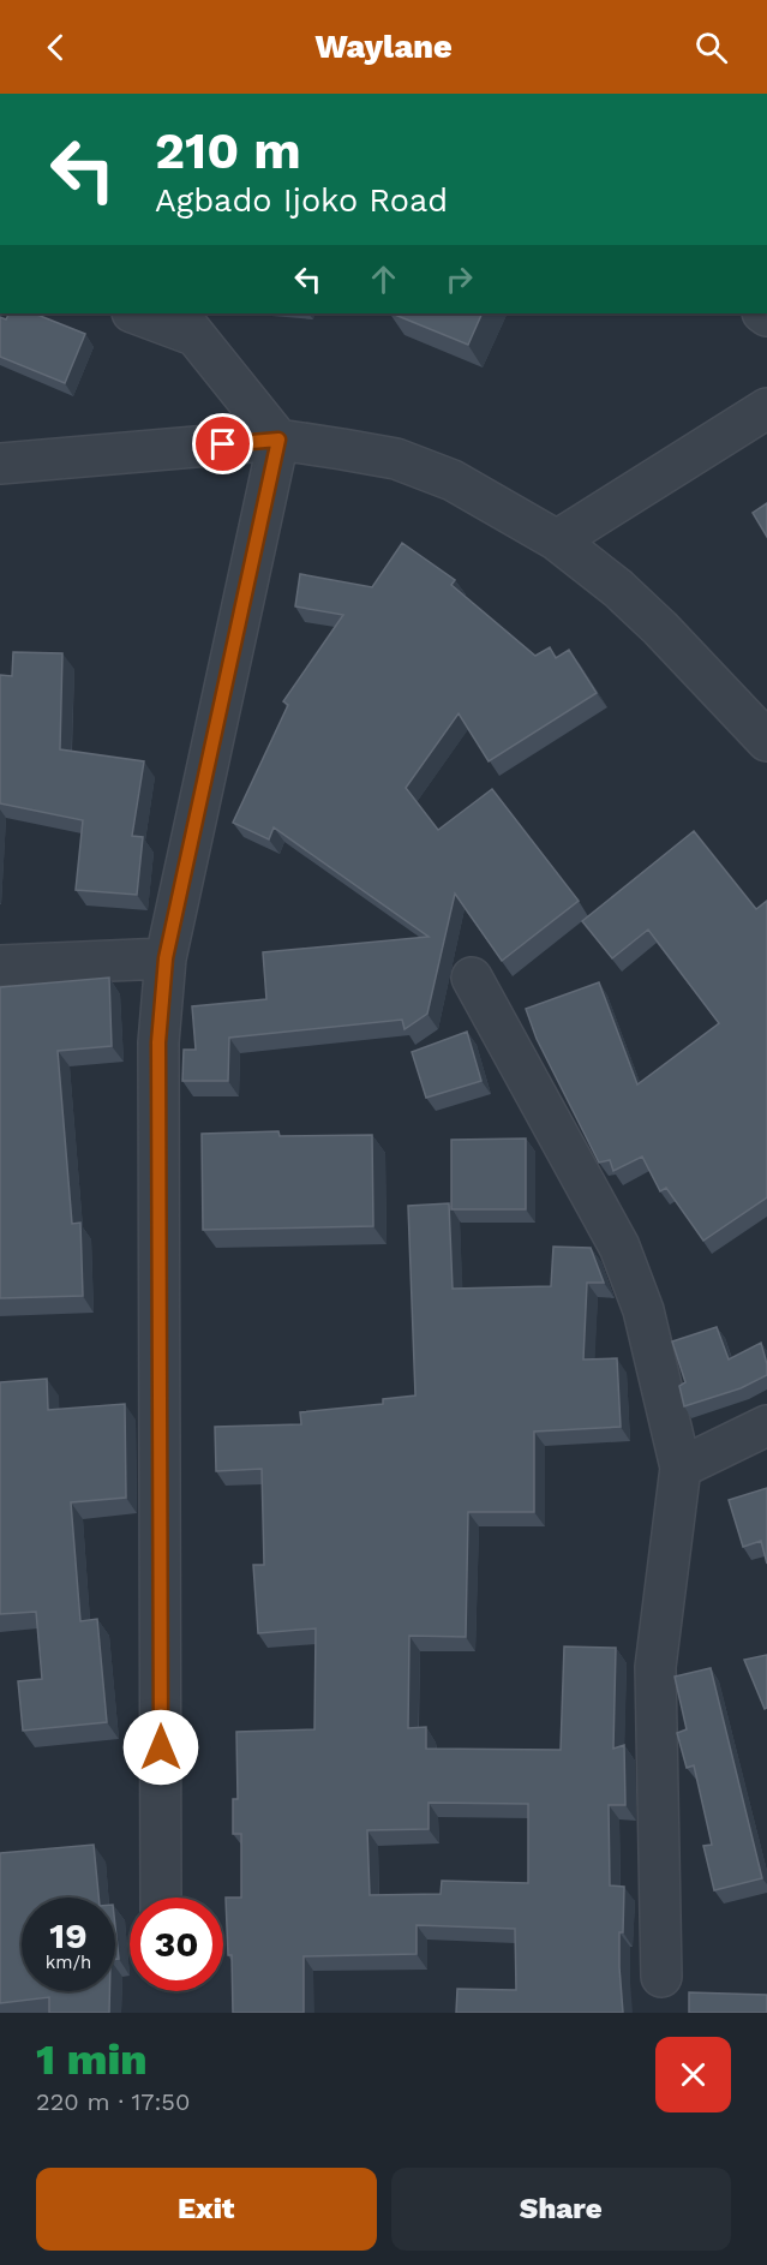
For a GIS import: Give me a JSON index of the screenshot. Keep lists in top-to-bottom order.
{
  "page": {
    "header": "Waylane",
    "turn": ["210 m", "Agbado Ijoko Road"],
    "speed": "19 km/h",
    "limit": "30",
    "heading": ["1 min", "220 m · 17:50"],
    "buttons": ["Exit", "Share"]
  }
}
